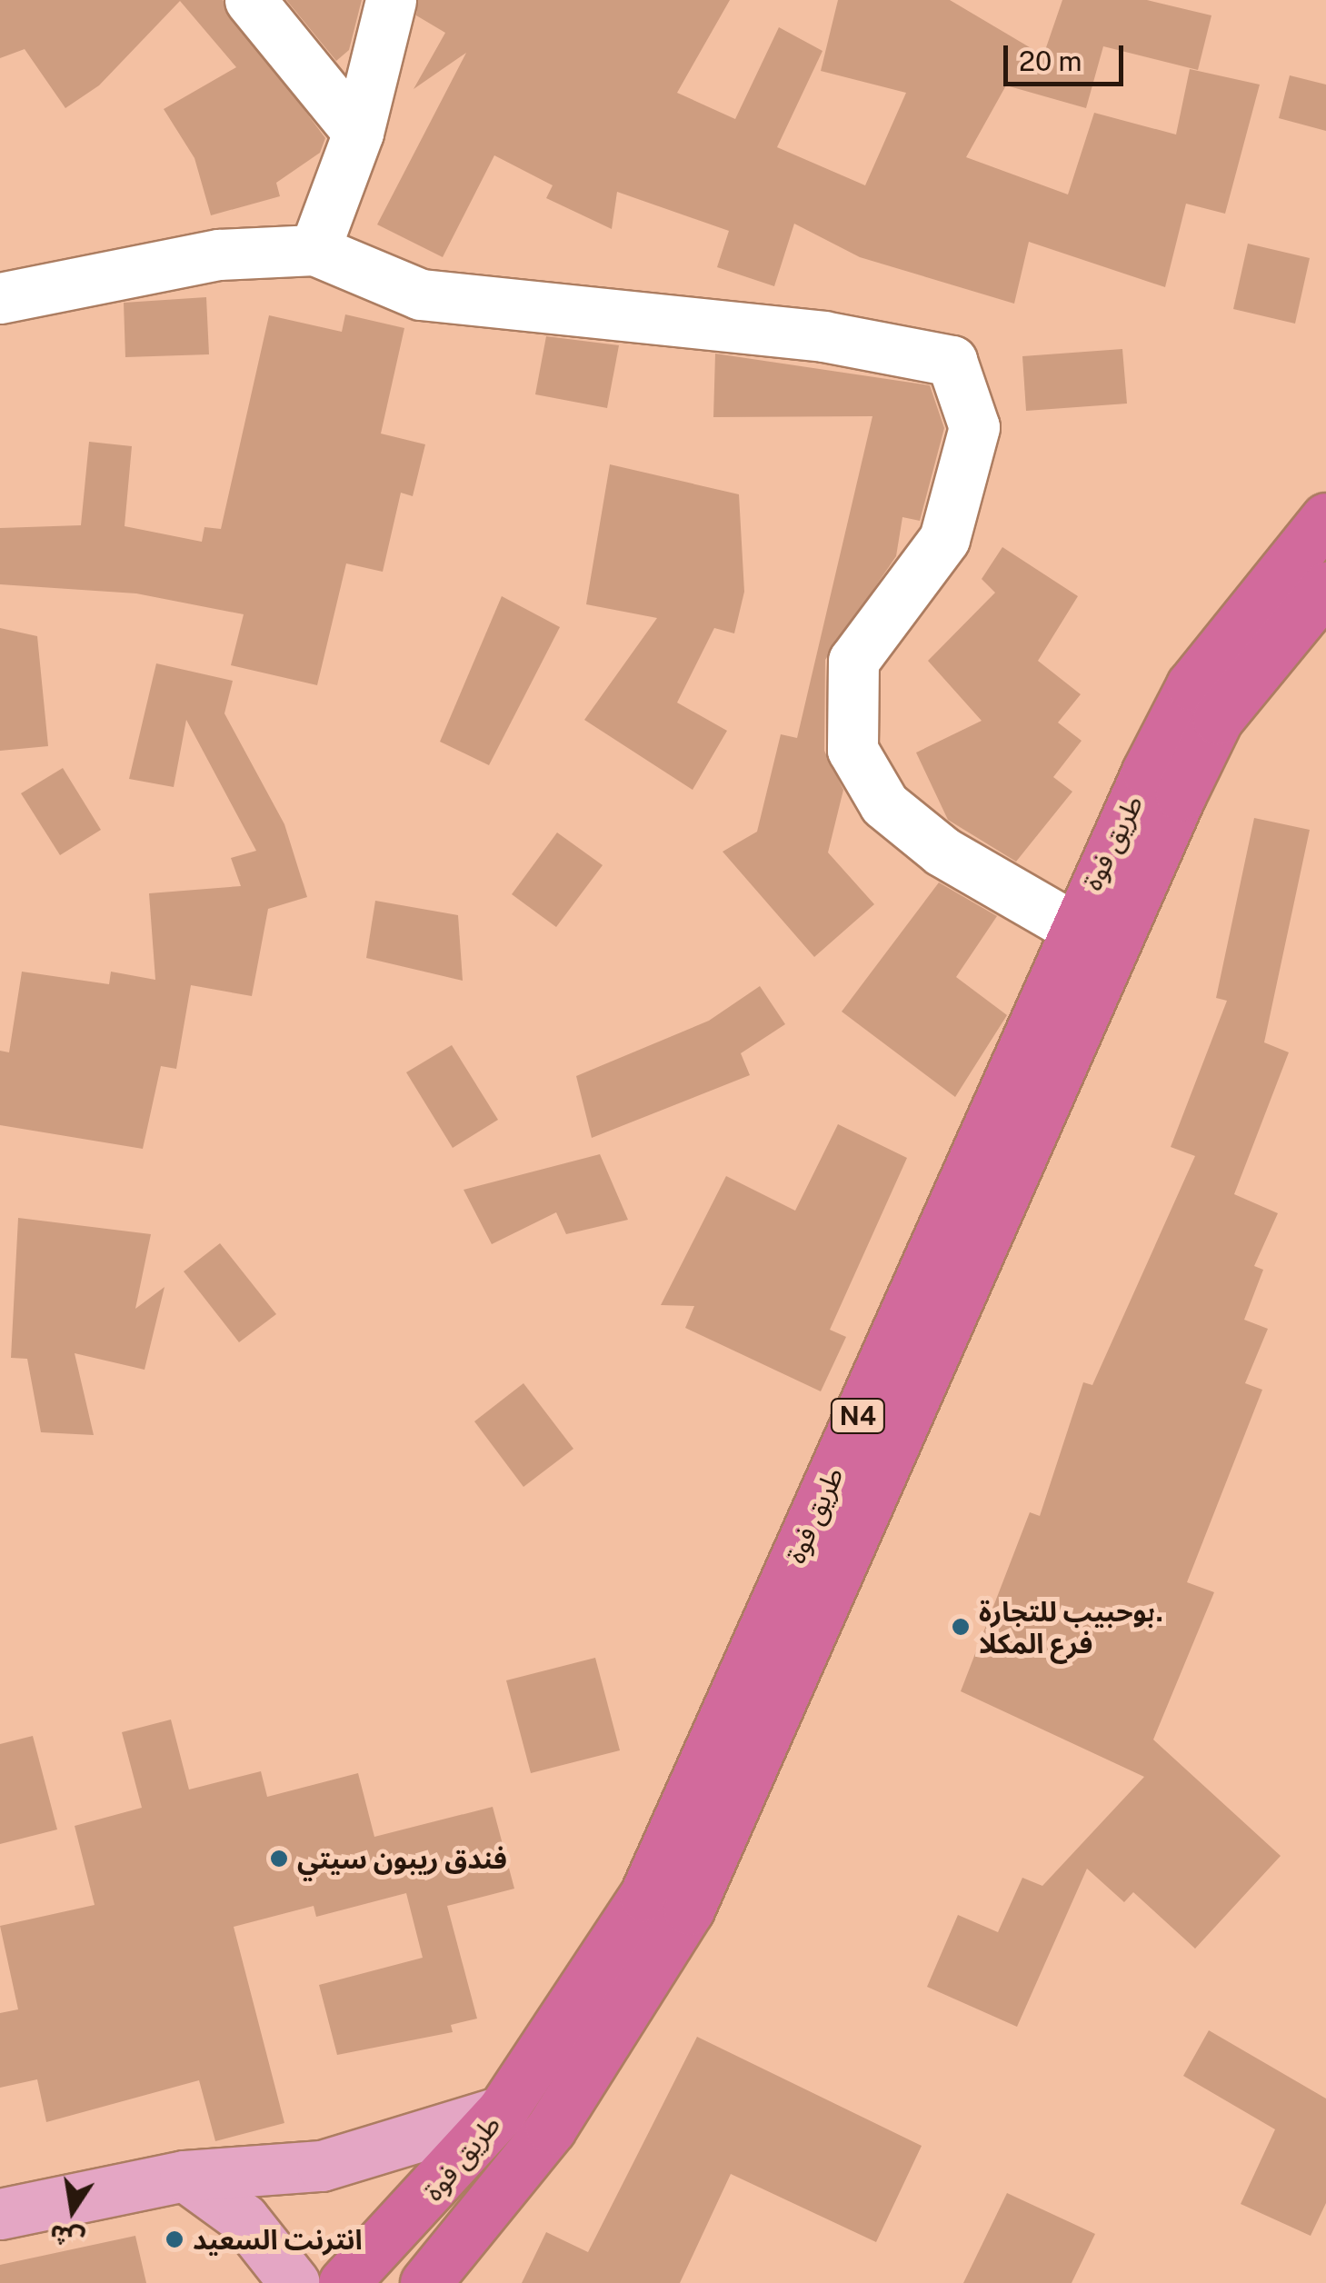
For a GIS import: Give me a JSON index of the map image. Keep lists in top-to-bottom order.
{
  "streets": {
    "highway": ["طريق فوة", "N4"]
  },
  "places": ["بوحبيب للتجارة. فرع المكلا", "فندق ريبون سيتي", "انترنت السعيد"],
  "scale_bar": "20 m",
  "north": "bottom"
}
